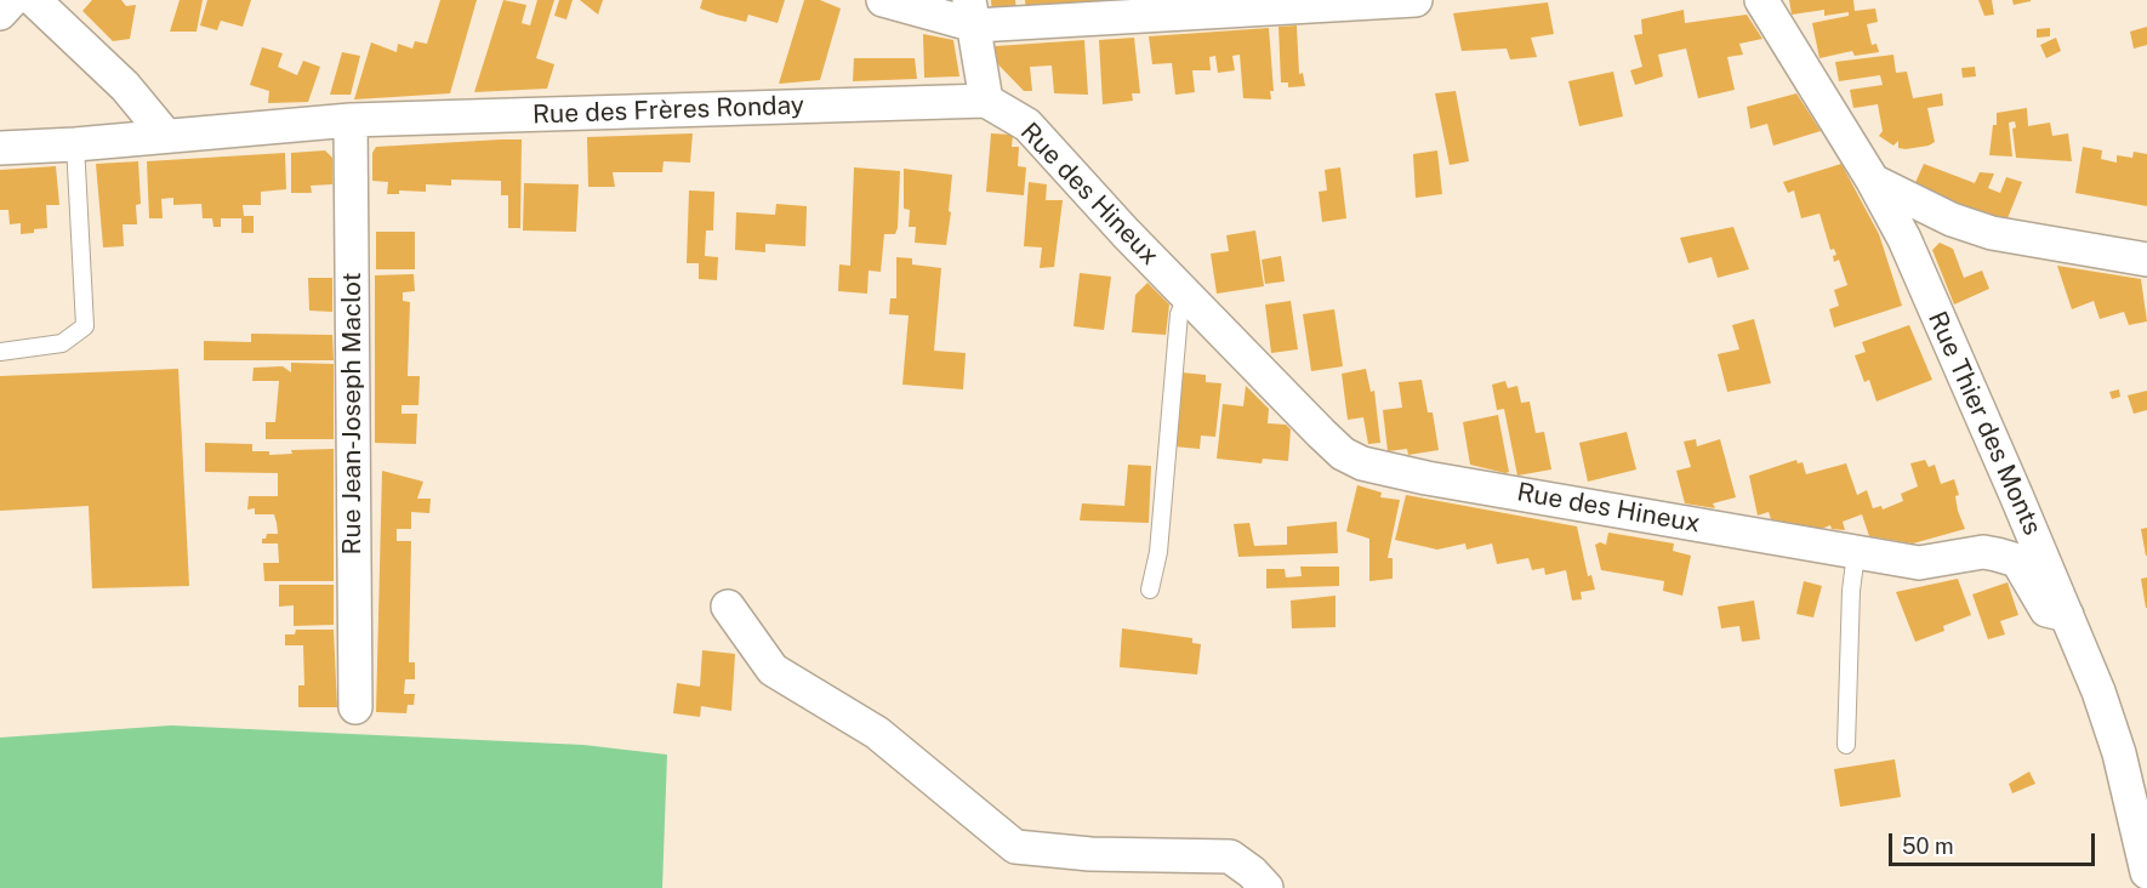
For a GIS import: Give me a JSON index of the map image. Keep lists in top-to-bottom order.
{
  "streets": {
    "street": [
      "Rue des Frères Ronday",
      "Rue des Hineux",
      "Rue Jean-Joseph Maclot",
      "Rue Thier des Monts"
    ]
  },
  "crossings": [
    ["Rue des Frères Ronday", "Rue des Hineux"],
    ["Rue des Frères Ronday", "Rue Jean-Joseph Maclot"],
    ["Rue des Hineux", "Rue Thier des Monts"]
  ],
  "scale_bar": "50 m"
}
